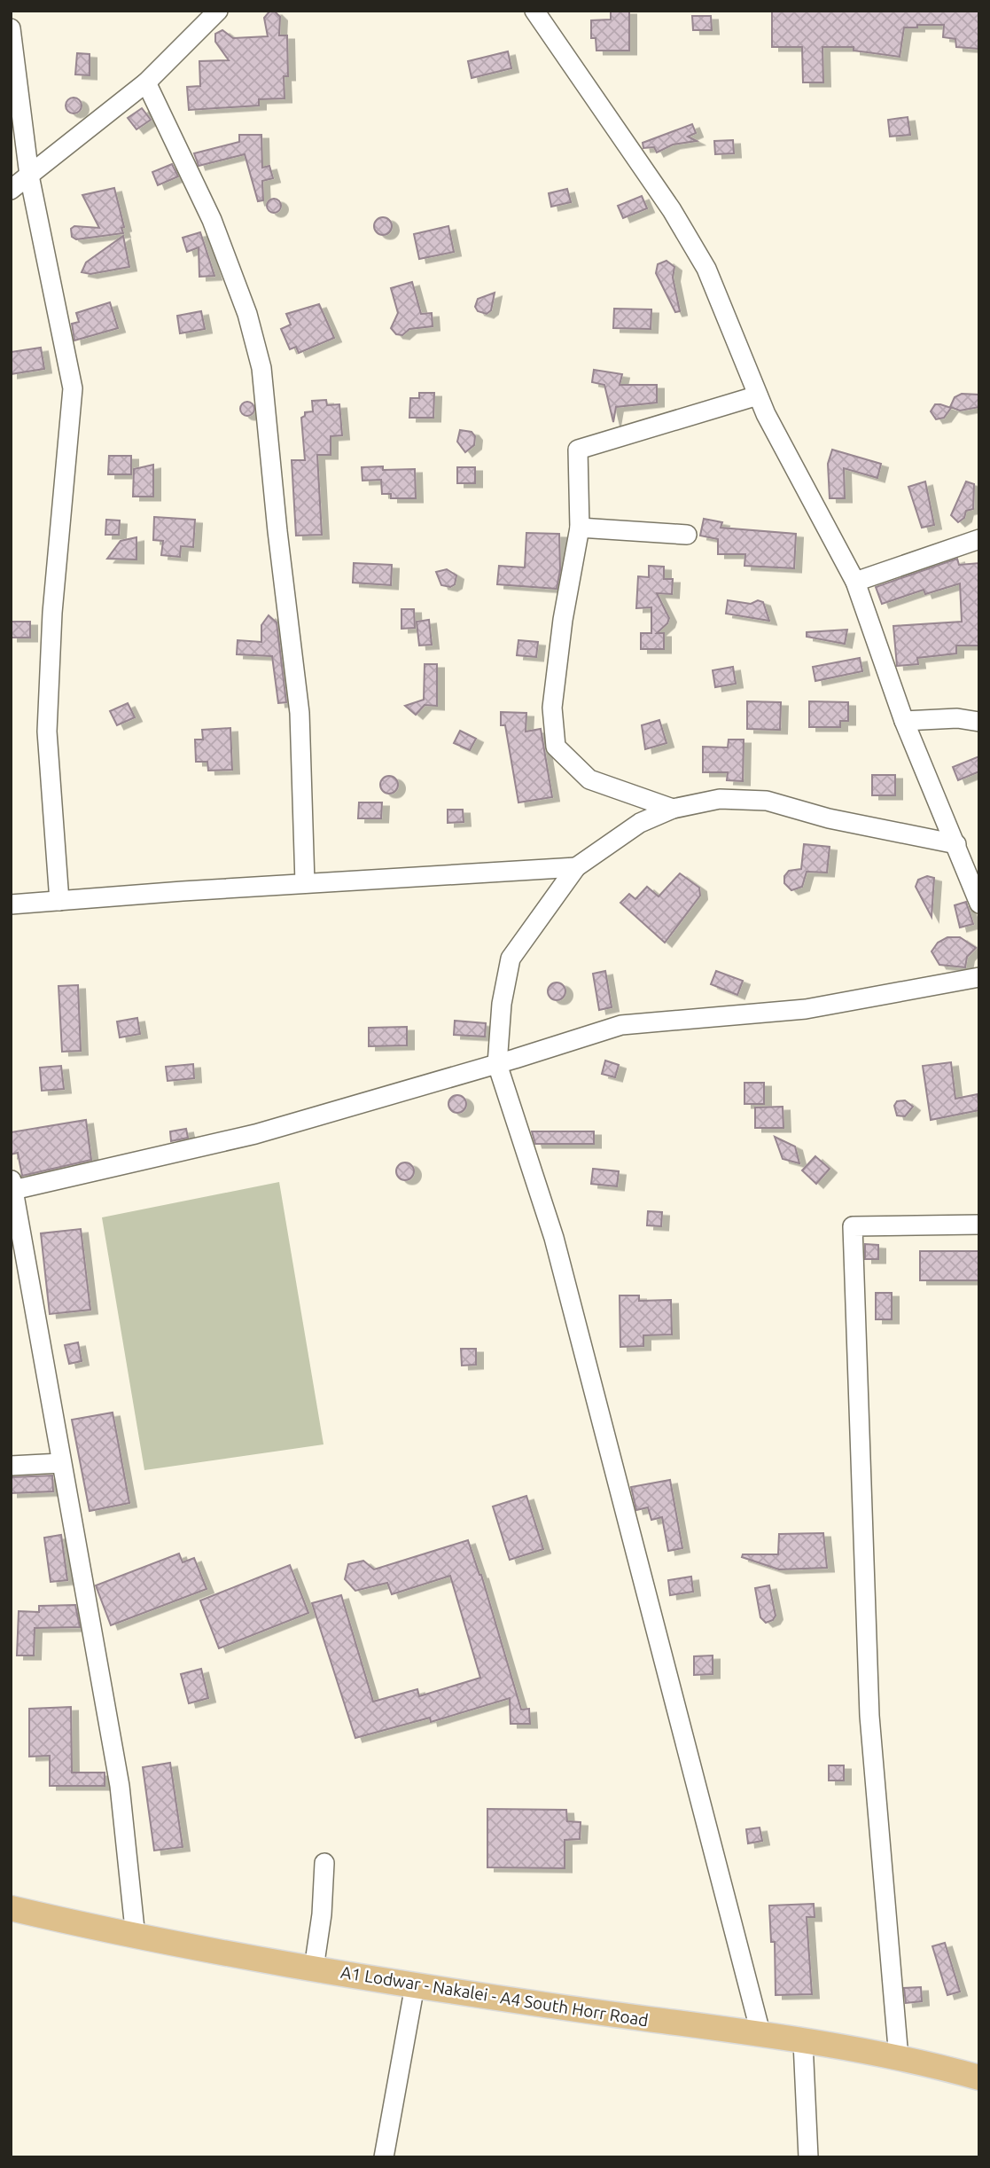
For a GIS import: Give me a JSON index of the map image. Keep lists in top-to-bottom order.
{
  "streets": {
    "main road": ["A1 Lodwar - Nakalei - A4 South Horr Road"]
  }
}
